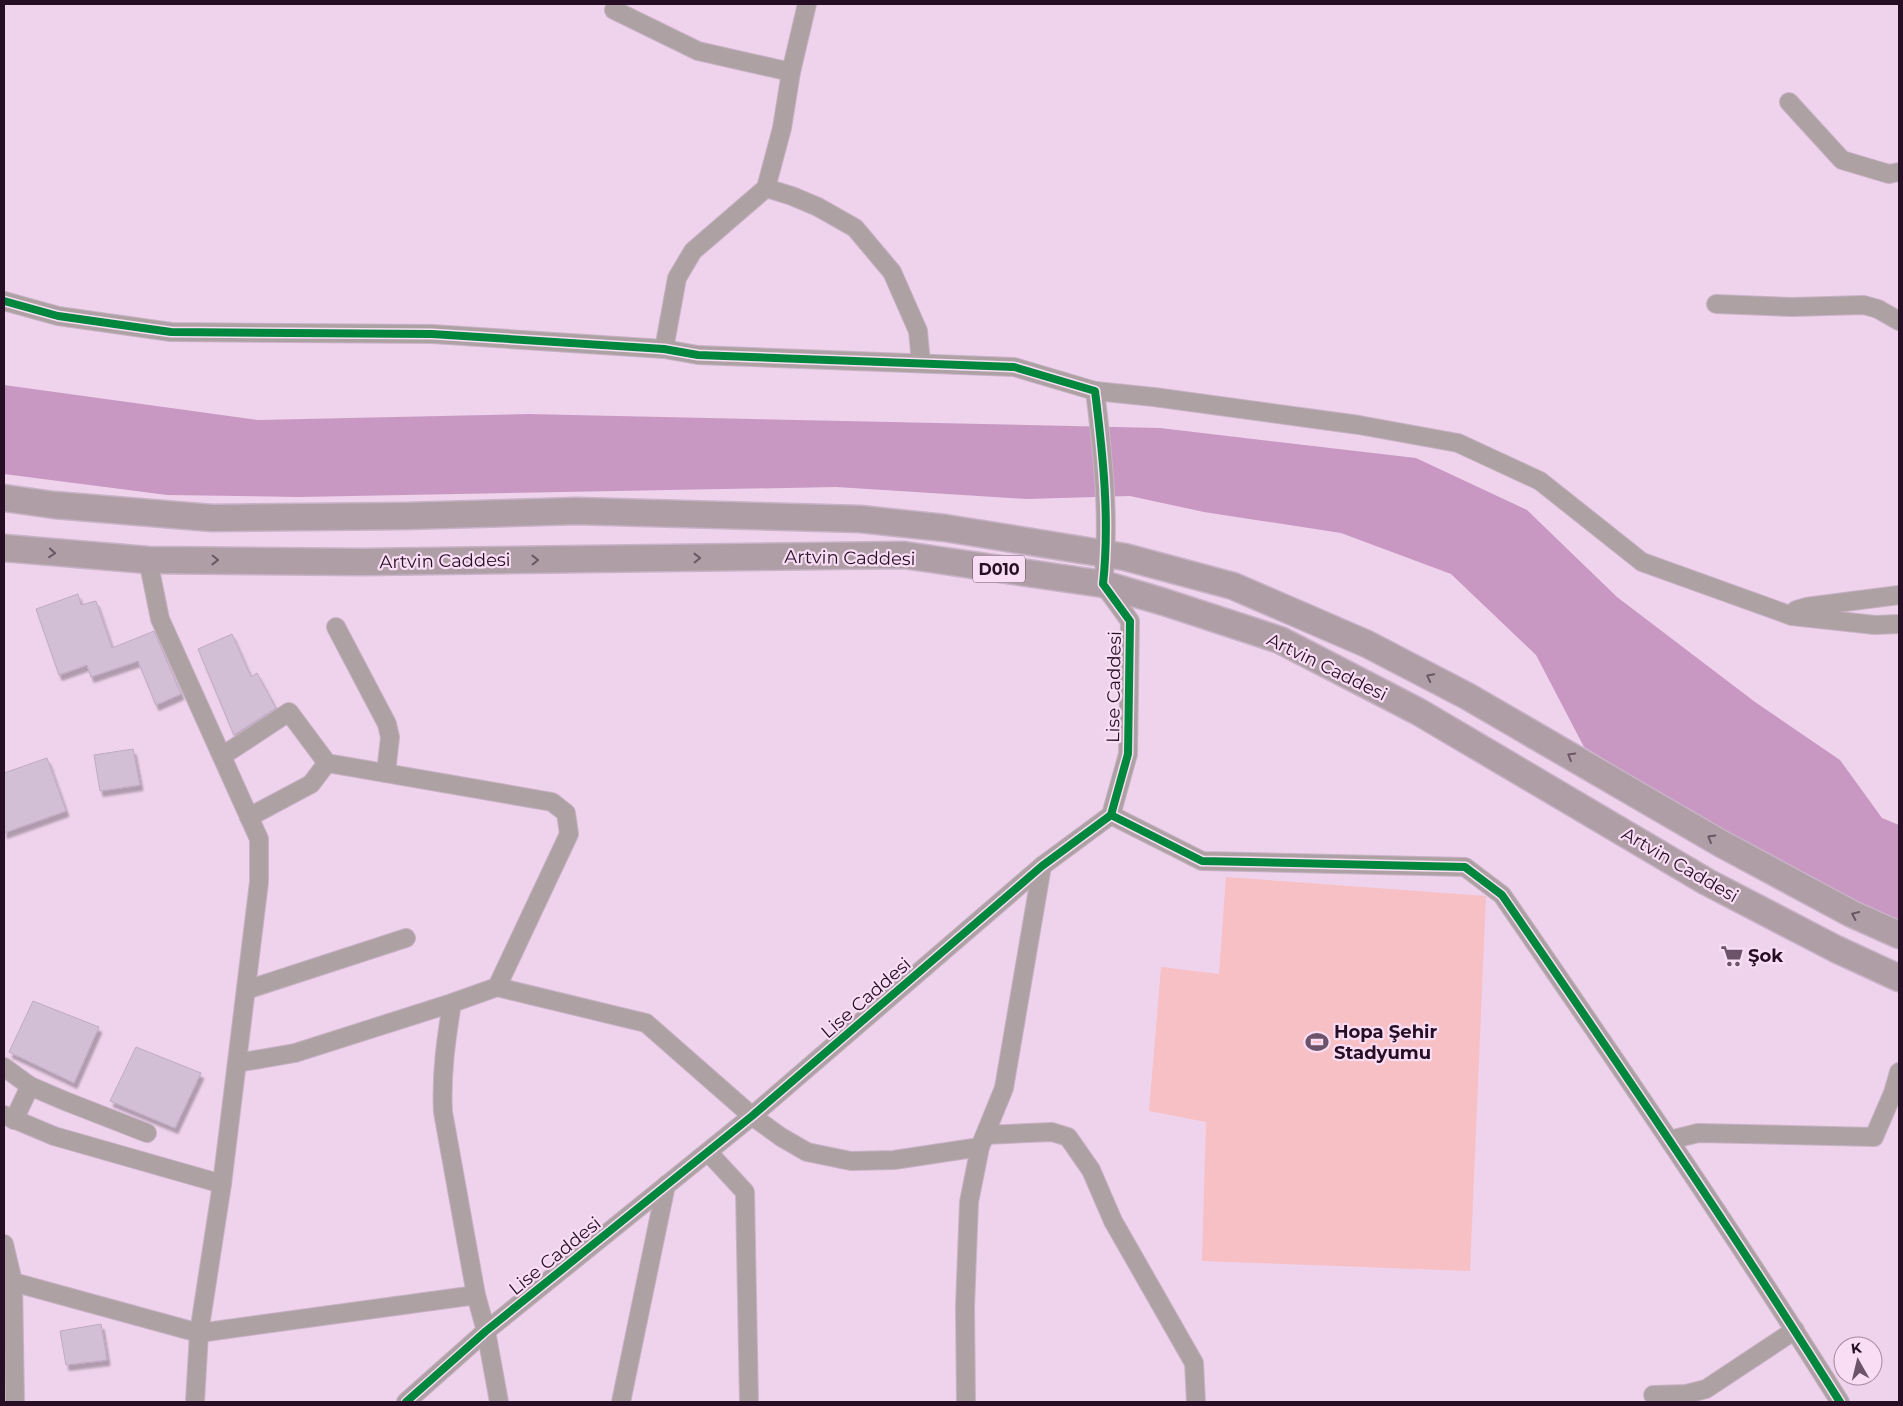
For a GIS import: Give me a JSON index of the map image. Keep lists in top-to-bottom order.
{
  "streets": {
    "highway": ["Artvin Caddesi", "D010"],
    "street": ["Lise Caddesi"]
  },
  "crossings": [
    ["Artvin Caddesi", "Lise Caddesi"]
  ],
  "places": {
    "supermarket": ["Şok"],
    "sports": ["Hopa Şehir Stadyumu"]
  },
  "north": "top"
}
